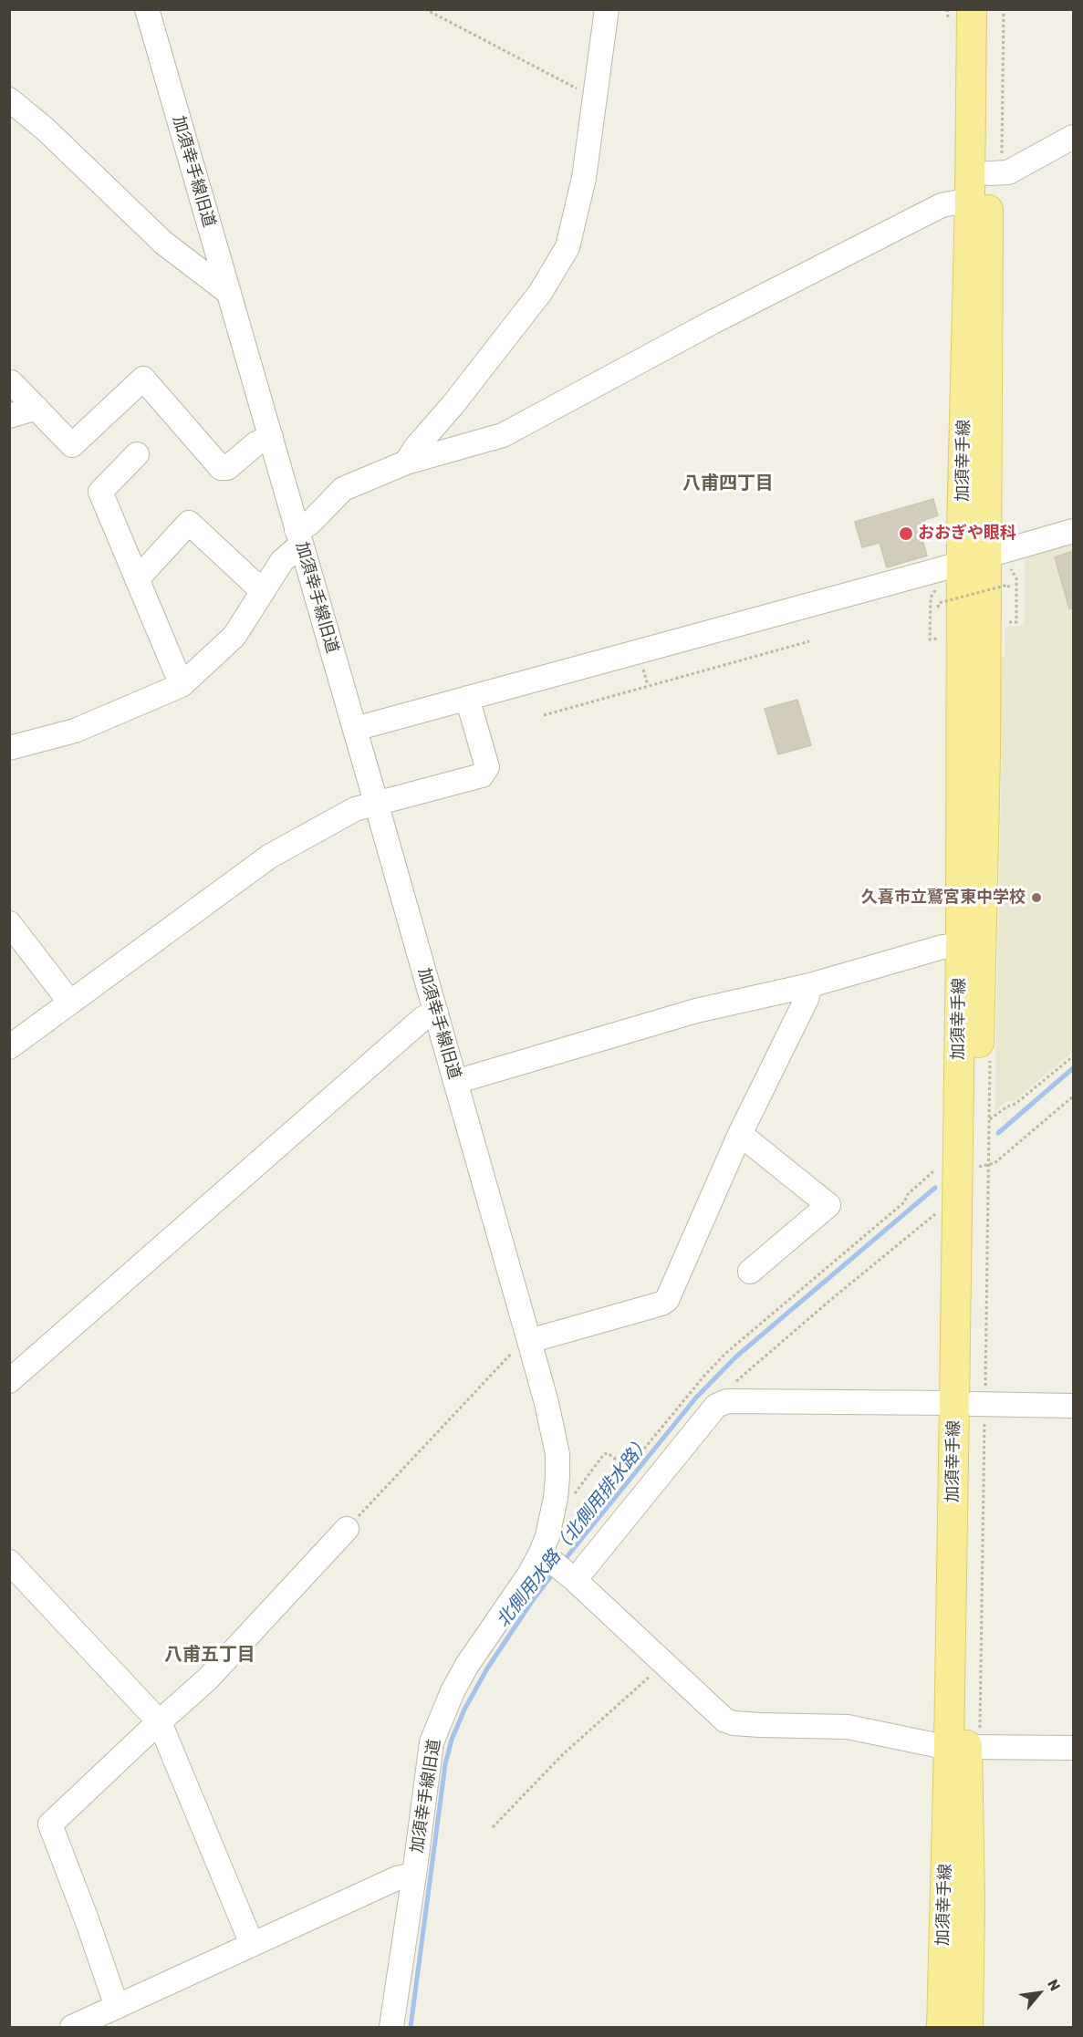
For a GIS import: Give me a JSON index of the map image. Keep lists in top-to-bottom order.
{
  "streets": {
    "main road": ["加須幸手線"],
    "street": ["加須幸手線旧道"]
  },
  "districts": ["八甫四丁目", "八甫五丁目"],
  "water": ["北側用水路（北側用排水路）"],
  "places": ["おおぎや眼科", "久喜市立鷲宮東中学校"],
  "north": "top right"
}
